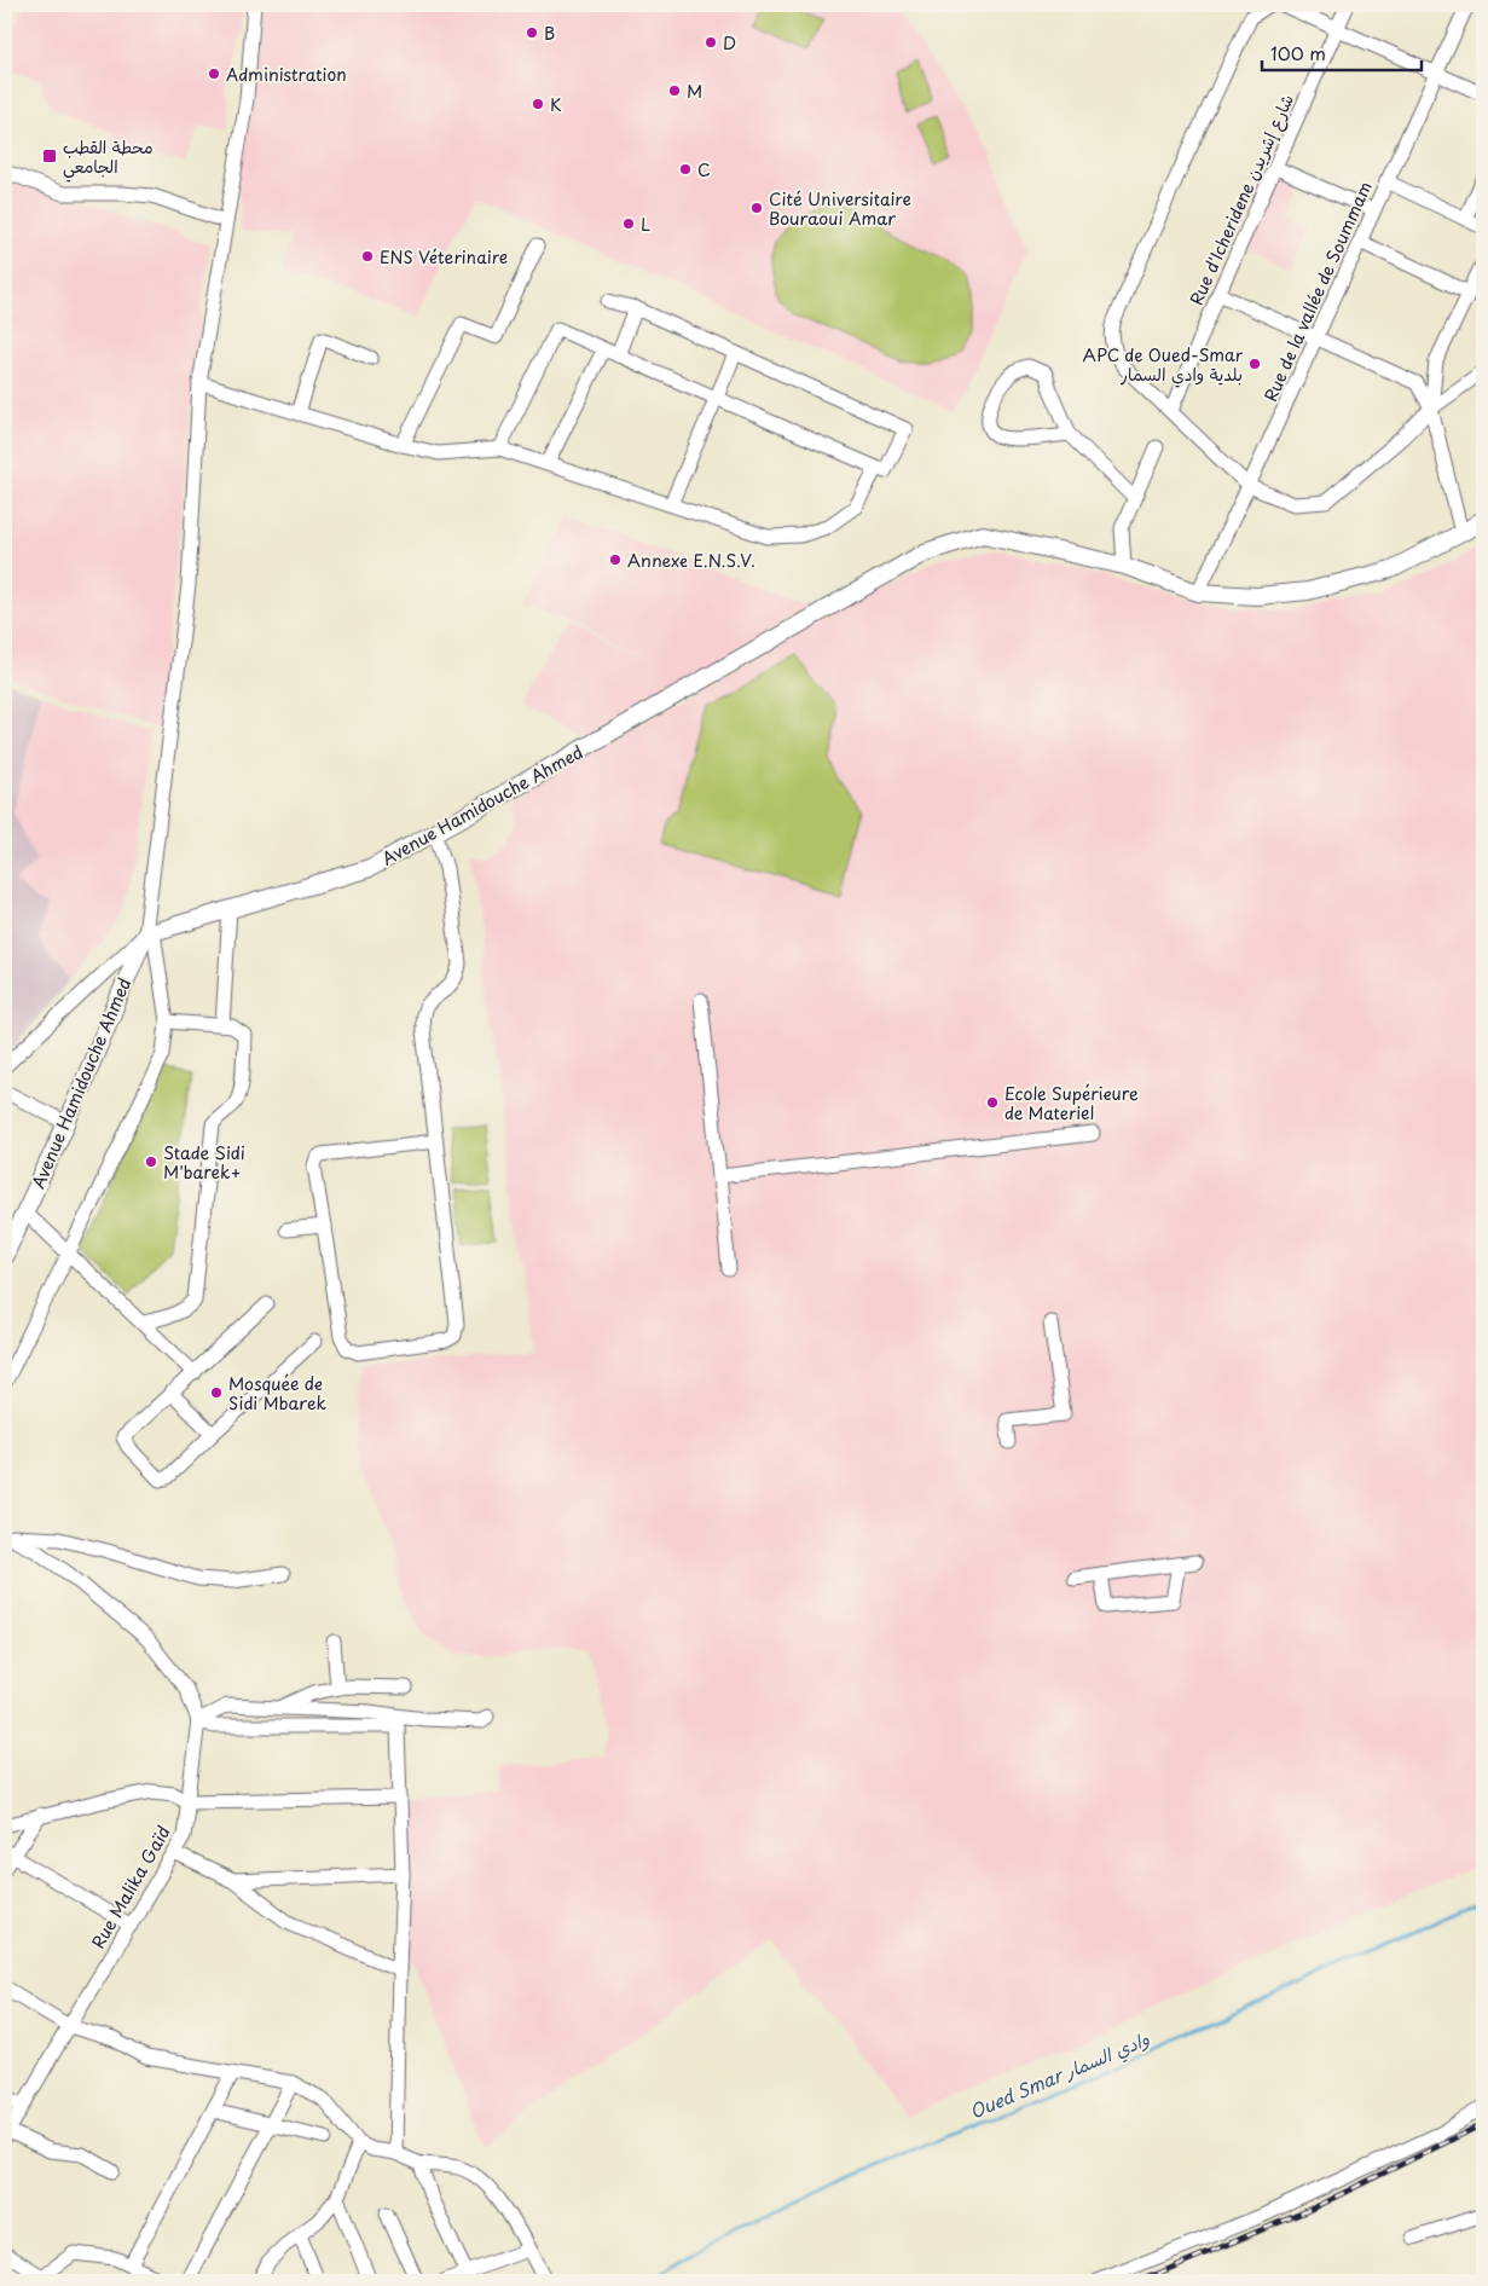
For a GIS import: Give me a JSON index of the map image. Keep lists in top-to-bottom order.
{
  "streets": {
    "main road": ["Avenue Hamidouche Ahmed"],
    "street": ["Rue d'Icheridene شارع إشريدن", "Rue de la vallée de Soummam", "Rue Malika Gaïd"]
  },
  "crossings": [
    ["Rue de la vallée de Soummam", "Avenue Hamidouche Ahmed"]
  ],
  "water": ["Oued Smar وادي السمار"],
  "places": {
    "other": [
      "B",
      "D",
      "Administration",
      "M",
      "K",
      "C",
      "Cité Universitaire Bouraoui Amar",
      "L",
      "ENS Véterinaire",
      "APC de Oued-Smar بلدية وادي السمار",
      "Annexe E.N.S.V.",
      "Ecole Supérieure de Materiel",
      "Stade Sidi M'barek+",
      "Mosquée de Sidi Mbarek"
    ],
    "transit": ["محطة القطب الجامعي"]
  },
  "scale_bar": "100 m"
}
